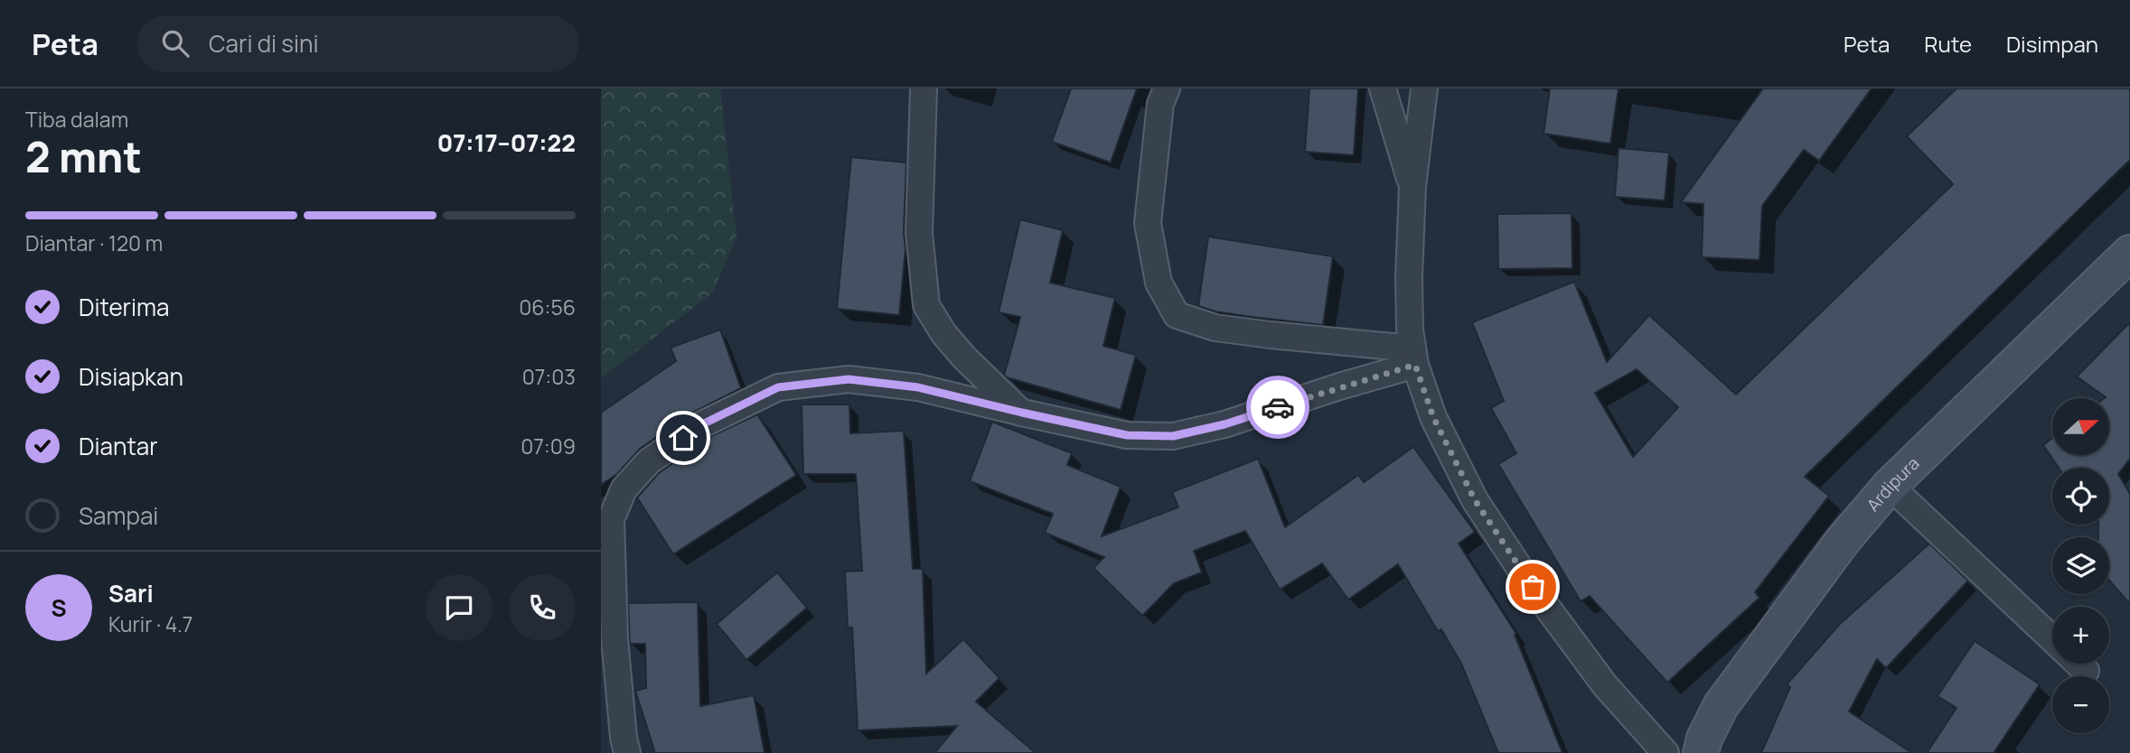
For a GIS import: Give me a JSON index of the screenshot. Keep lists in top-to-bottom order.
{
  "streets": {
    "street": ["Ardipura"]
  },
  "north": "right",
  "page": {
    "header": "Peta",
    "search": "Cari di sini",
    "nav": ["Peta", "Rute", "Disimpan"],
    "heading": ["2 mnt", "Tiba dalam", "07:17–07:22"],
    "panel": ["Sari", "Kurir · 4.7"],
    "bar": "Diantar · 120 m",
    "list": [
      ["Diterima", "06:56"],
      ["Disiapkan", "07:03"],
      ["Diantar", "07:09"],
      "Sampai"
    ],
    "map_buttons": ["+", "−"],
    "round": "S"
  }
}
